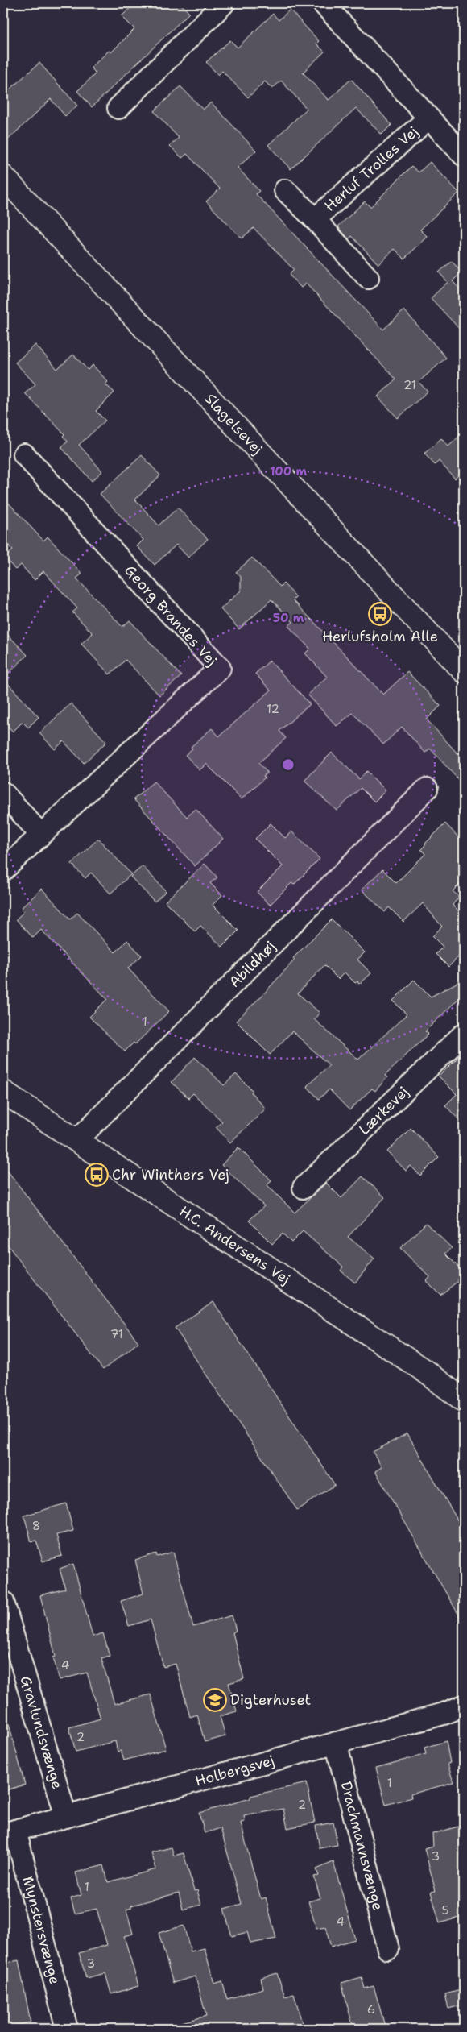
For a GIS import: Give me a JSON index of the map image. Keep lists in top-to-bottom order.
{
  "streets": {
    "street": [
      "Herluf Trolles Vej",
      "Slagelsevej",
      "Georg Brandes Vej",
      "Abildhøj",
      "Lærkevej",
      "H.C. Andersens Vej",
      "Gravlundsvænge",
      "Holbergsvej",
      "Drachmannsvænge",
      "Mynstersvænge"
    ]
  },
  "crossings": [
    ["Abildhøj", "H.C. Andersens Vej"],
    ["Gravlundsvænge", "Holbergsvej"],
    ["Holbergsvej", "Drachmannsvænge"],
    ["Holbergsvej", "Mynstersvænge"]
  ],
  "places": {
    "bus stop": ["Herlufsholm Alle", "Chr Winthers Vej"],
    "school or university": ["Digterhuset"]
  },
  "house_numbers": [
    "21",
    "12",
    "1",
    "71",
    "8",
    "4",
    "2",
    "1",
    "2",
    "3",
    "1",
    "5",
    "4",
    "3",
    "6"
  ],
  "rings": ["100 m", "50 m"]
}
